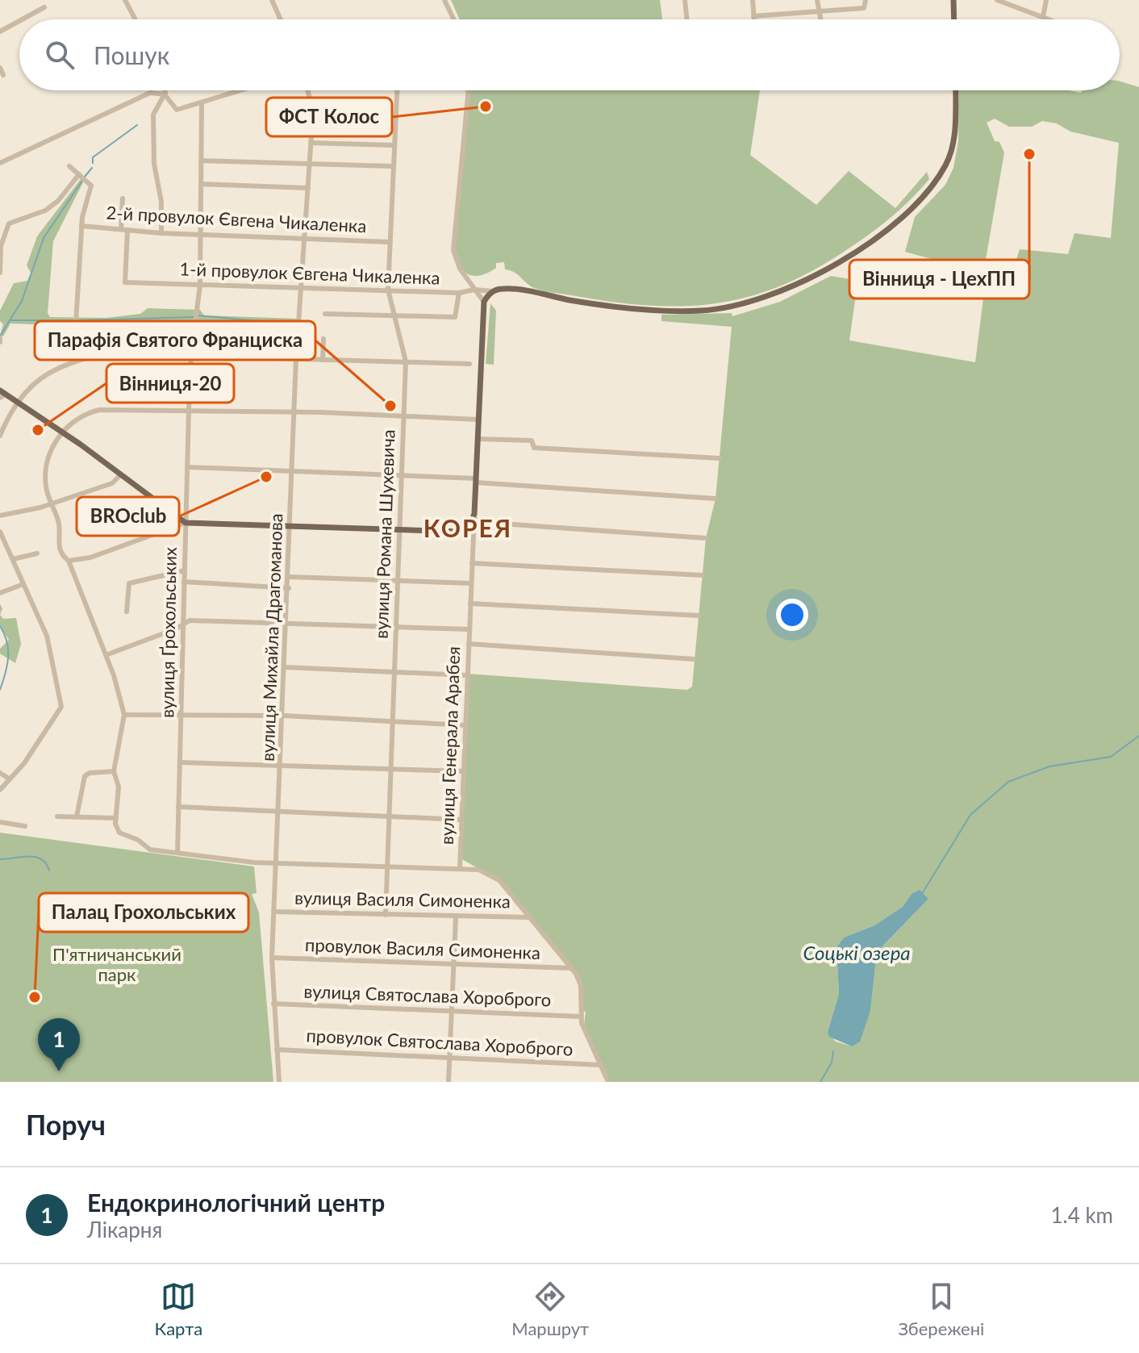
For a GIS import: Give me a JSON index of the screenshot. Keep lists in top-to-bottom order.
{
  "streets": {
    "street": [
      "2-й провулок Євгена Чикаленка",
      "1-й провулок Євгена Чикаленка",
      "вулиця Романа Шухевича",
      "вулиця Ґрохольських",
      "вулиця Михайла Драгоманова",
      "вулиця Генерала Арабея",
      "вулиця Василя Симоненка",
      "провулок Василя Симоненка",
      "вулиця Святослава Хороброго",
      "провулок Святослава Хороброго"
    ]
  },
  "crossings": [
    ["2-й провулок Євгена Чикаленка", "1-й провулок Євгена Чикаленка"],
    ["2-й провулок Євгена Чикаленка", "вулиця Романа Шухевича"],
    ["2-й провулок Євгена Чикаленка", "вулиця Ґрохольських"],
    ["2-й провулок Євгена Чикаленка", "вулиця Михайла Драгоманова"],
    ["1-й провулок Євгена Чикаленка", "вулиця Романа Шухевича"],
    ["1-й провулок Євгена Чикаленка", "вулиця Ґрохольських"],
    ["1-й провулок Євгена Чикаленка", "вулиця Михайла Драгоманова"],
    ["вулиця Романа Шухевича", "вулиця Василя Симоненка"],
    ["вулиця Михайла Драгоманова", "вулиця Василя Симоненка"],
    ["вулиця Михайла Драгоманова", "провулок Василя Симоненка"],
    ["вулиця Михайла Драгоманова", "вулиця Святослава Хороброго"],
    ["вулиця Михайла Драгоманова", "провулок Святослава Хороброго"],
    ["вулиця Генерала Арабея", "вулиця Василя Симоненка"],
    ["вулиця Генерала Арабея", "провулок Василя Симоненка"],
    ["вулиця Генерала Арабея", "вулиця Святослава Хороброго"],
    ["вулиця Генерала Арабея", "провулок Святослава Хороброго"]
  ],
  "districts": ["КОРЕЯ"],
  "water": ["Соцькі озера"],
  "parks": ["П'ятничанський парк"],
  "places": [
    "ФСТ Колос",
    "Вінниця - ЦехПП",
    "Парафія Святого Франциска",
    "Вінниця-20",
    "BROclub",
    "Палац Грохольських"
  ],
  "page": {
    "search": "Пошук",
    "pins": "1",
    "heading": "Поруч",
    "list": [
      {
        "mark": "1",
        "name": "Ендокринологічний центр",
        "note": "Лікарня",
        "value": "1.4 km"
      }
    ],
    "nav": ["Карта", "Маршрут", "Збережені"]
  }
}
